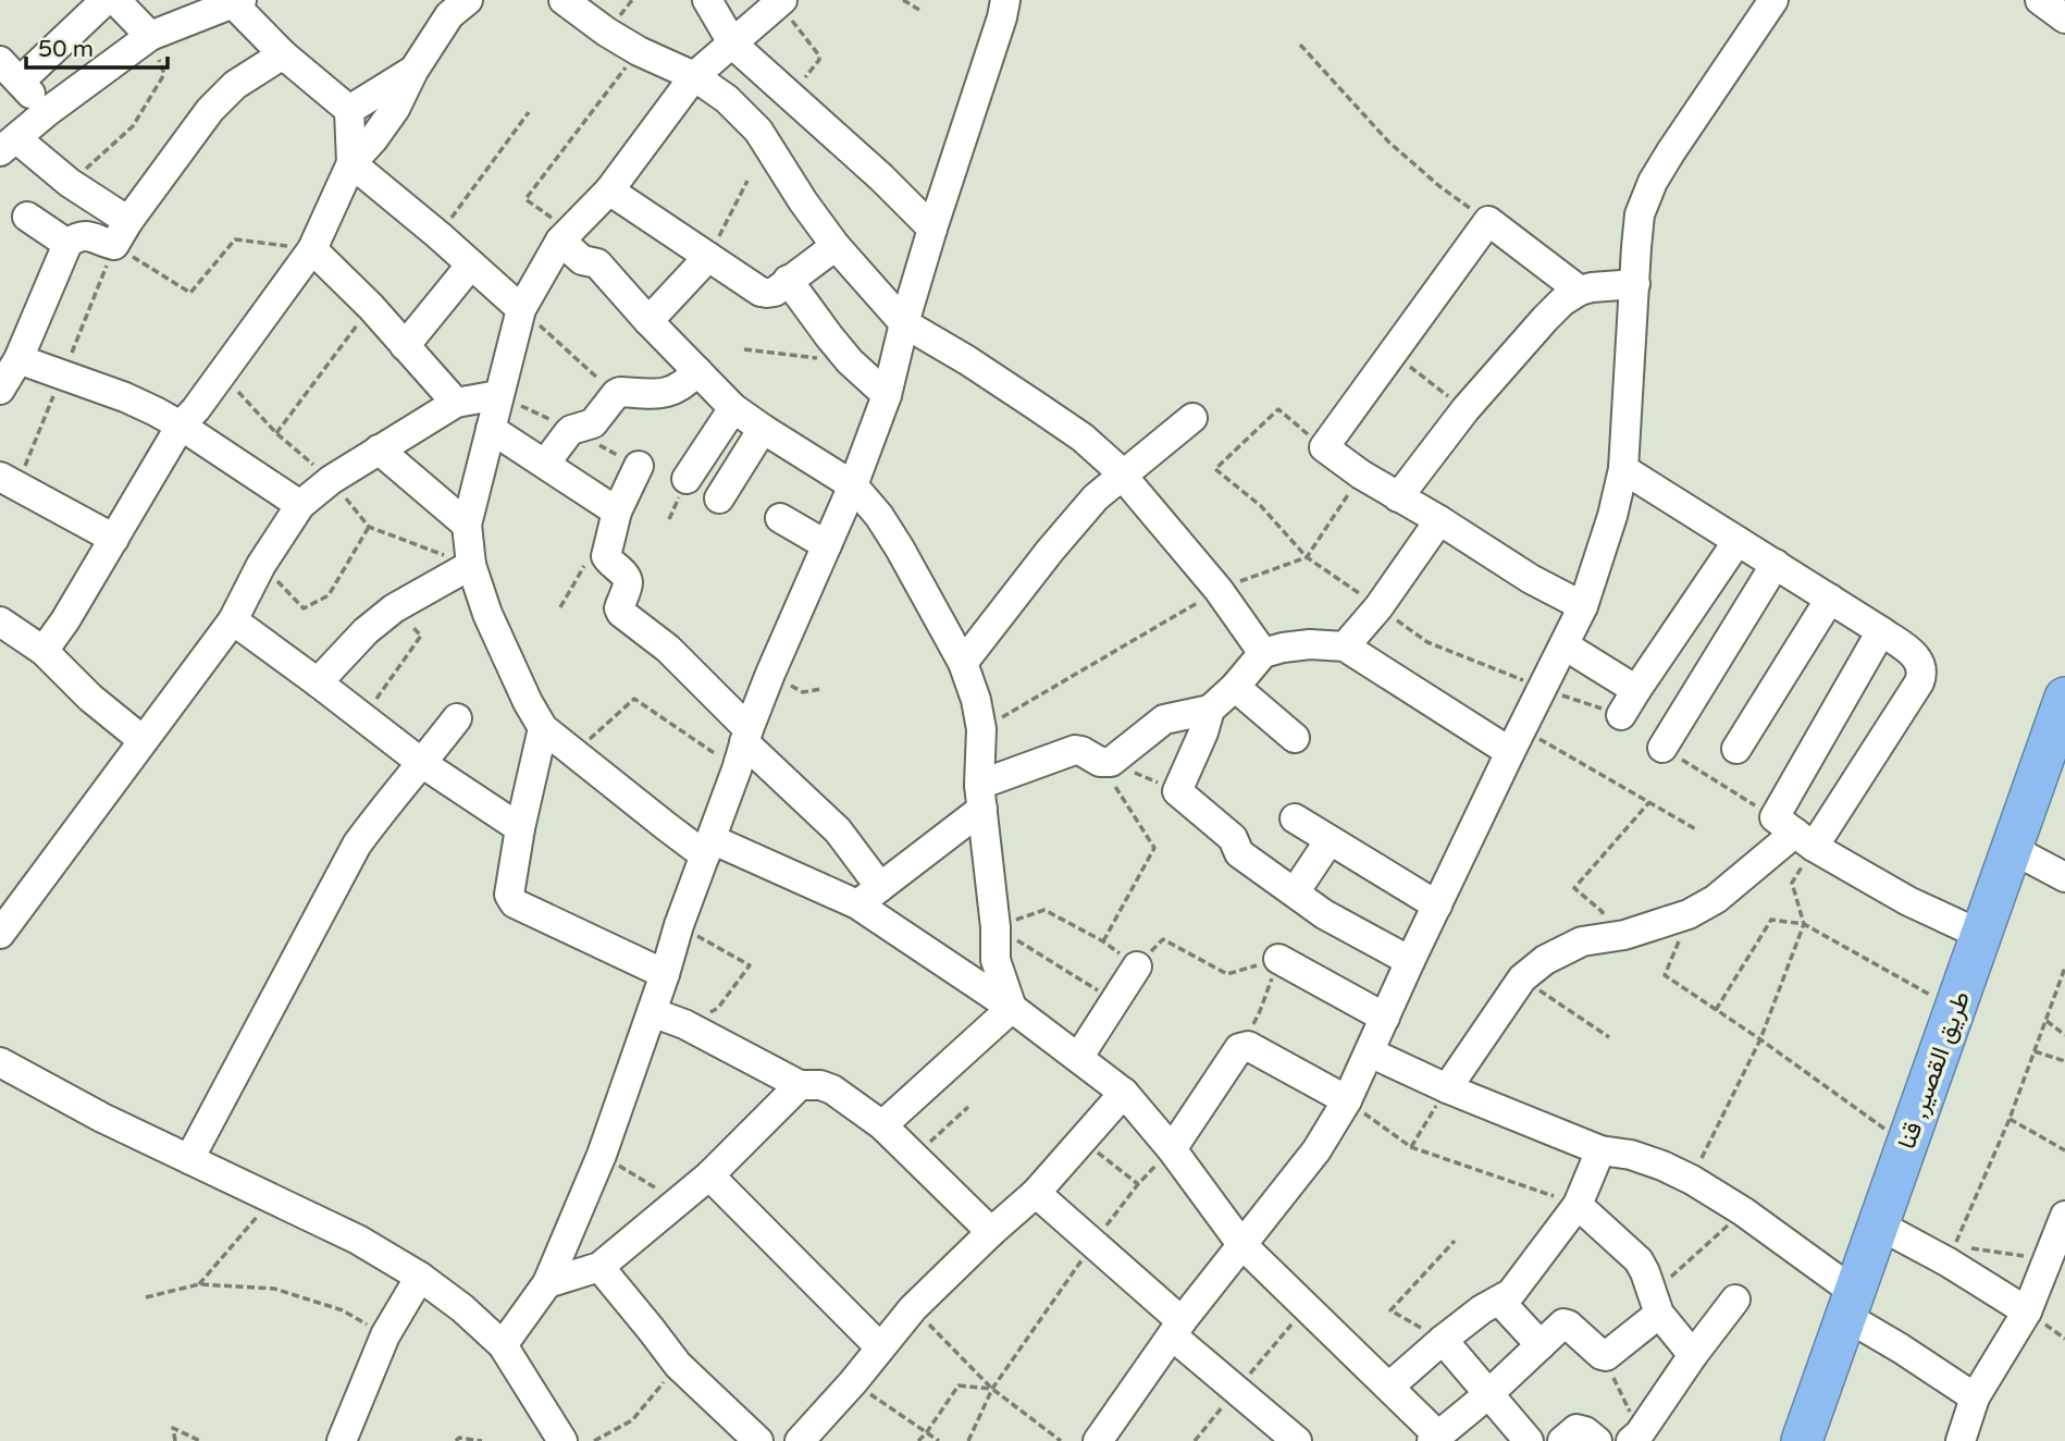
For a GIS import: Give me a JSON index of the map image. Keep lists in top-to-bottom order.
{
  "streets": {
    "highway": ["طريق القصير, قنا"]
  },
  "scale_bar": "50 m"
}
